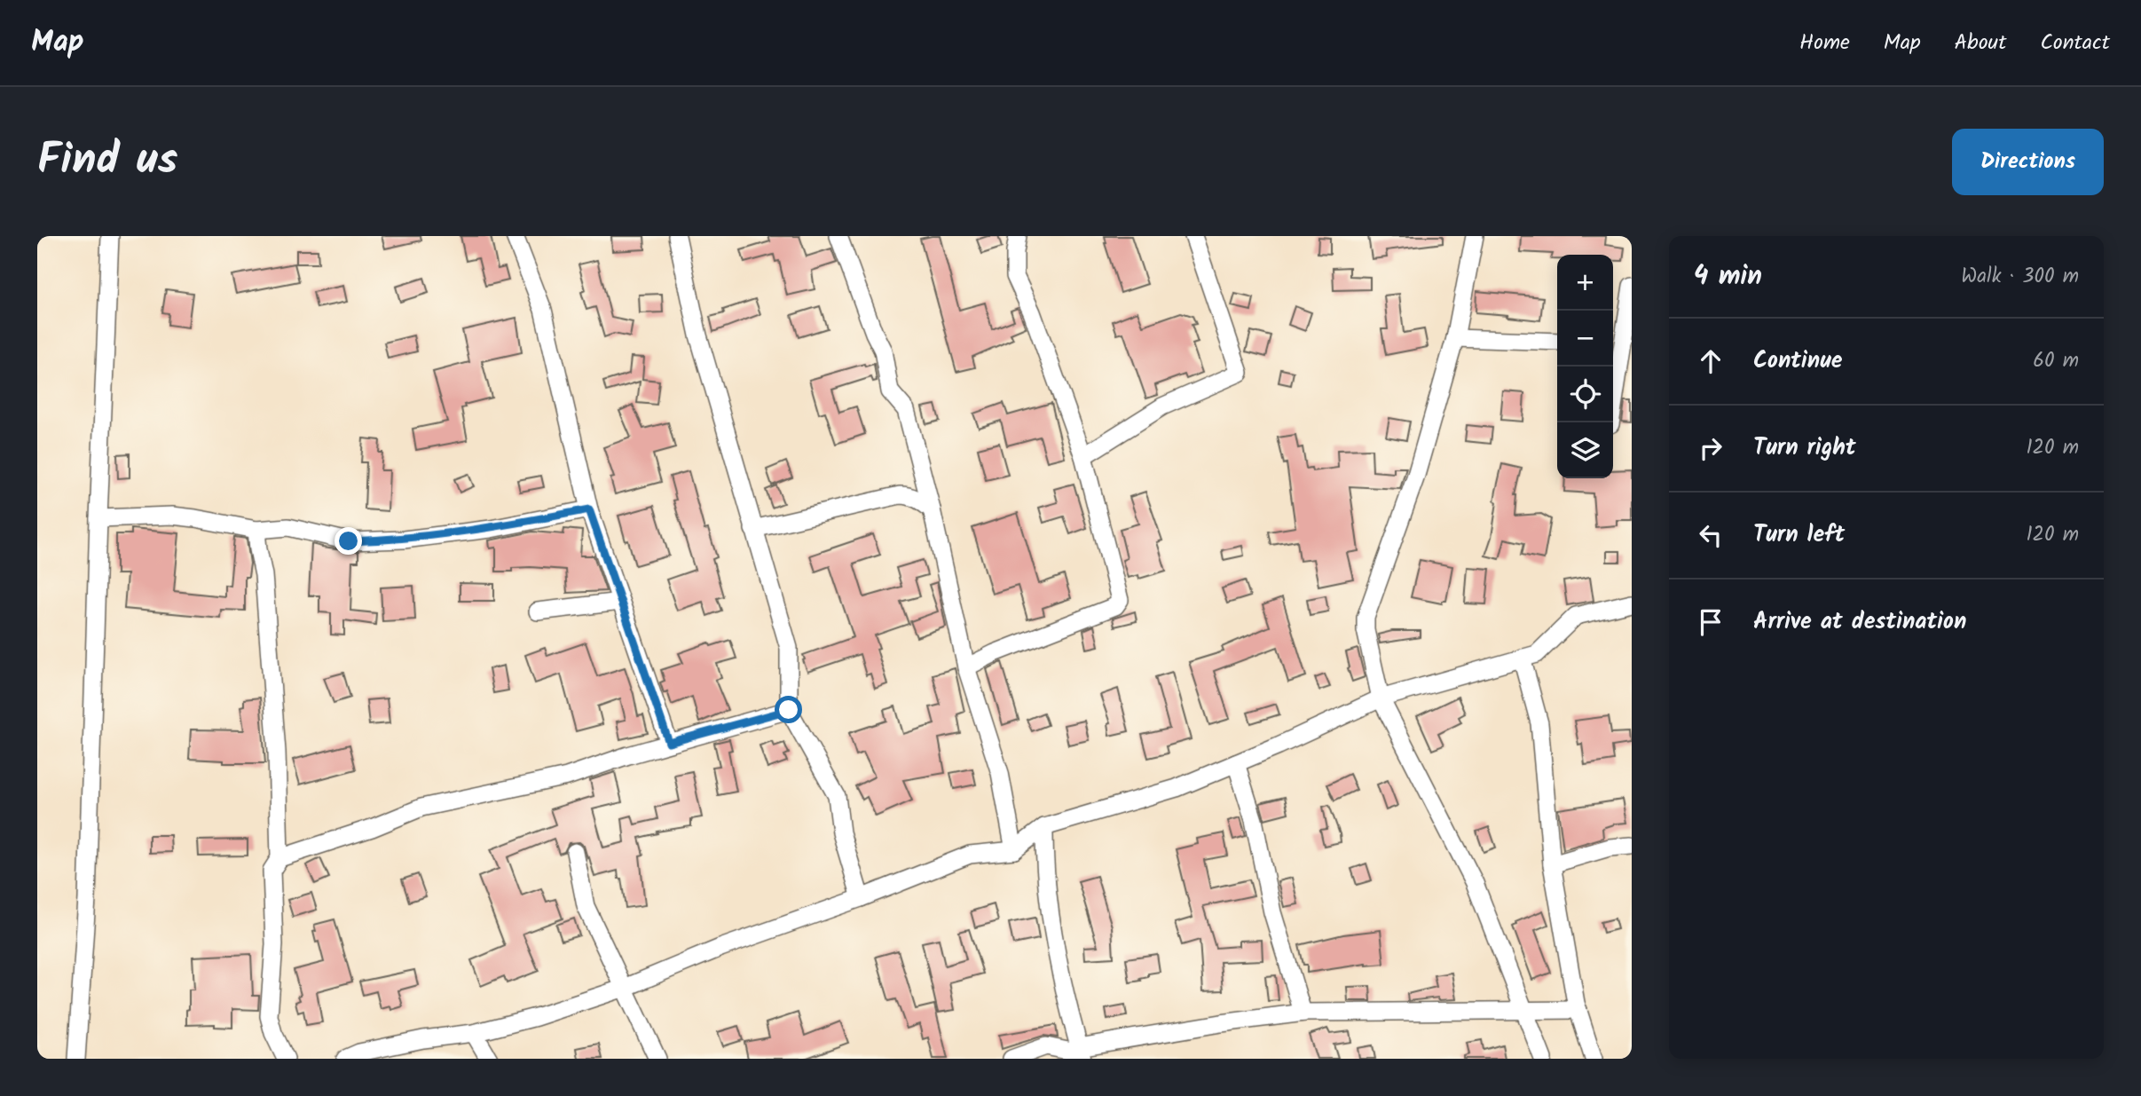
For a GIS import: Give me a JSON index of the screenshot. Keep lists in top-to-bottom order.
{
  "page": {
    "header": "Map",
    "nav": [
      "Home",
      "Map",
      "About",
      "Contact"
    ],
    "title": "Find us",
    "buttons": "Directions",
    "heading": ["4 min", "Walk · 300 m"],
    "map_buttons": ["+", "−"],
    "list": [
      ["Continue", "60 m"],
      ["Turn right", "120 m"],
      ["Turn left", "120 m"],
      "Arrive at destination"
    ]
  }
}
